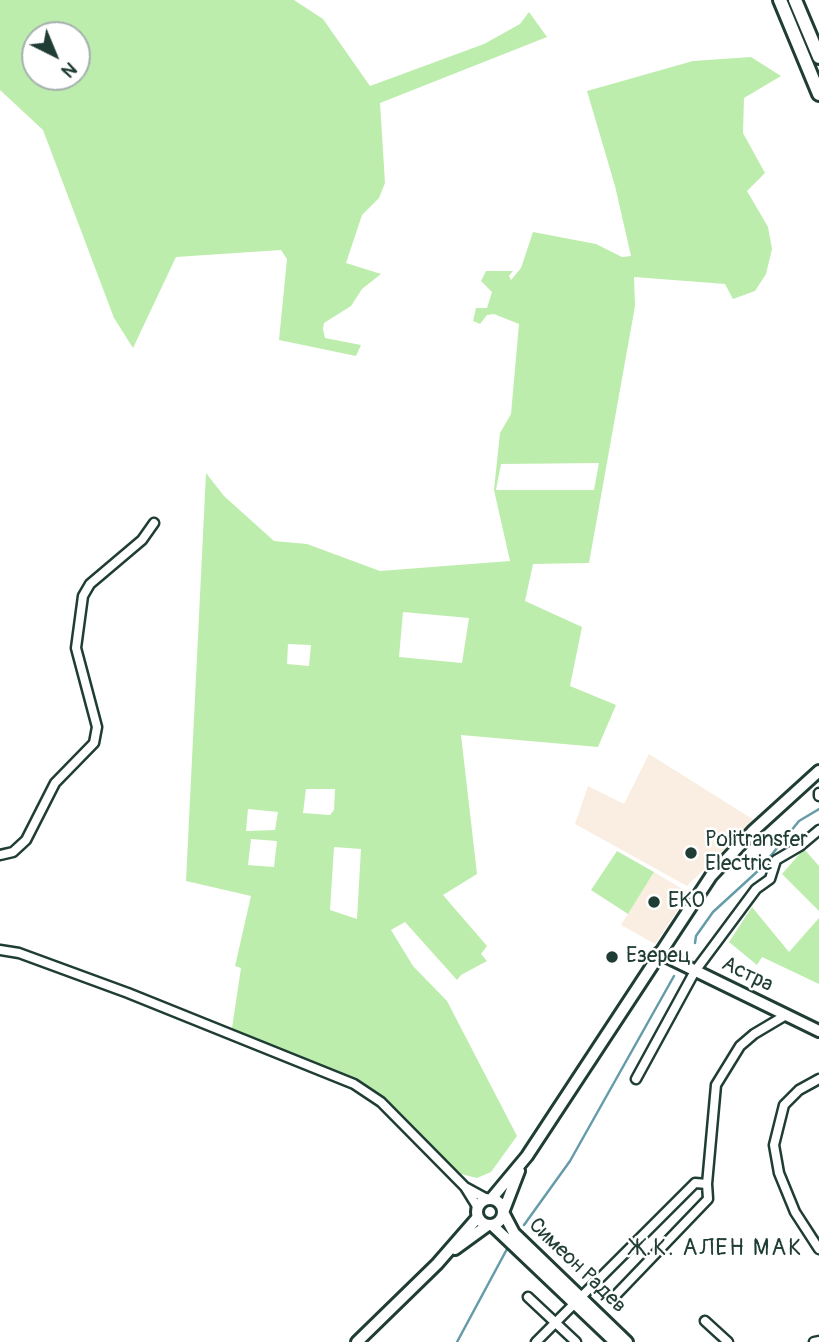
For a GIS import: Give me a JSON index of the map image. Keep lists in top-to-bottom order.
{
  "streets": {
    "street": ["Астра", "Симеон Радев"]
  },
  "districts": ["Ж.К. АЛЕН МАК"],
  "places": ["Politransfer Electric", "EKO", "Езерец"],
  "north": "bottom right"
}
